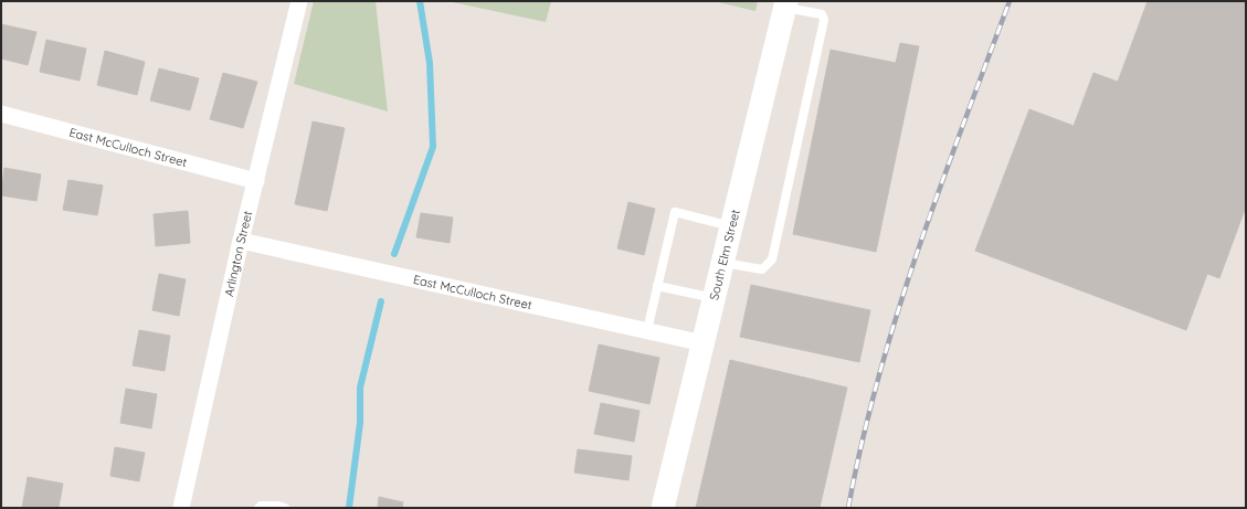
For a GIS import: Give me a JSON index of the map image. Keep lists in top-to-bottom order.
{
  "streets": {
    "street": ["East McCulloch Street", "Arlington Street", "South Elm Street"]
  },
  "crossings": [
    ["East McCulloch Street", "Arlington Street"],
    ["East McCulloch Street", "South Elm Street"]
  ]
}
